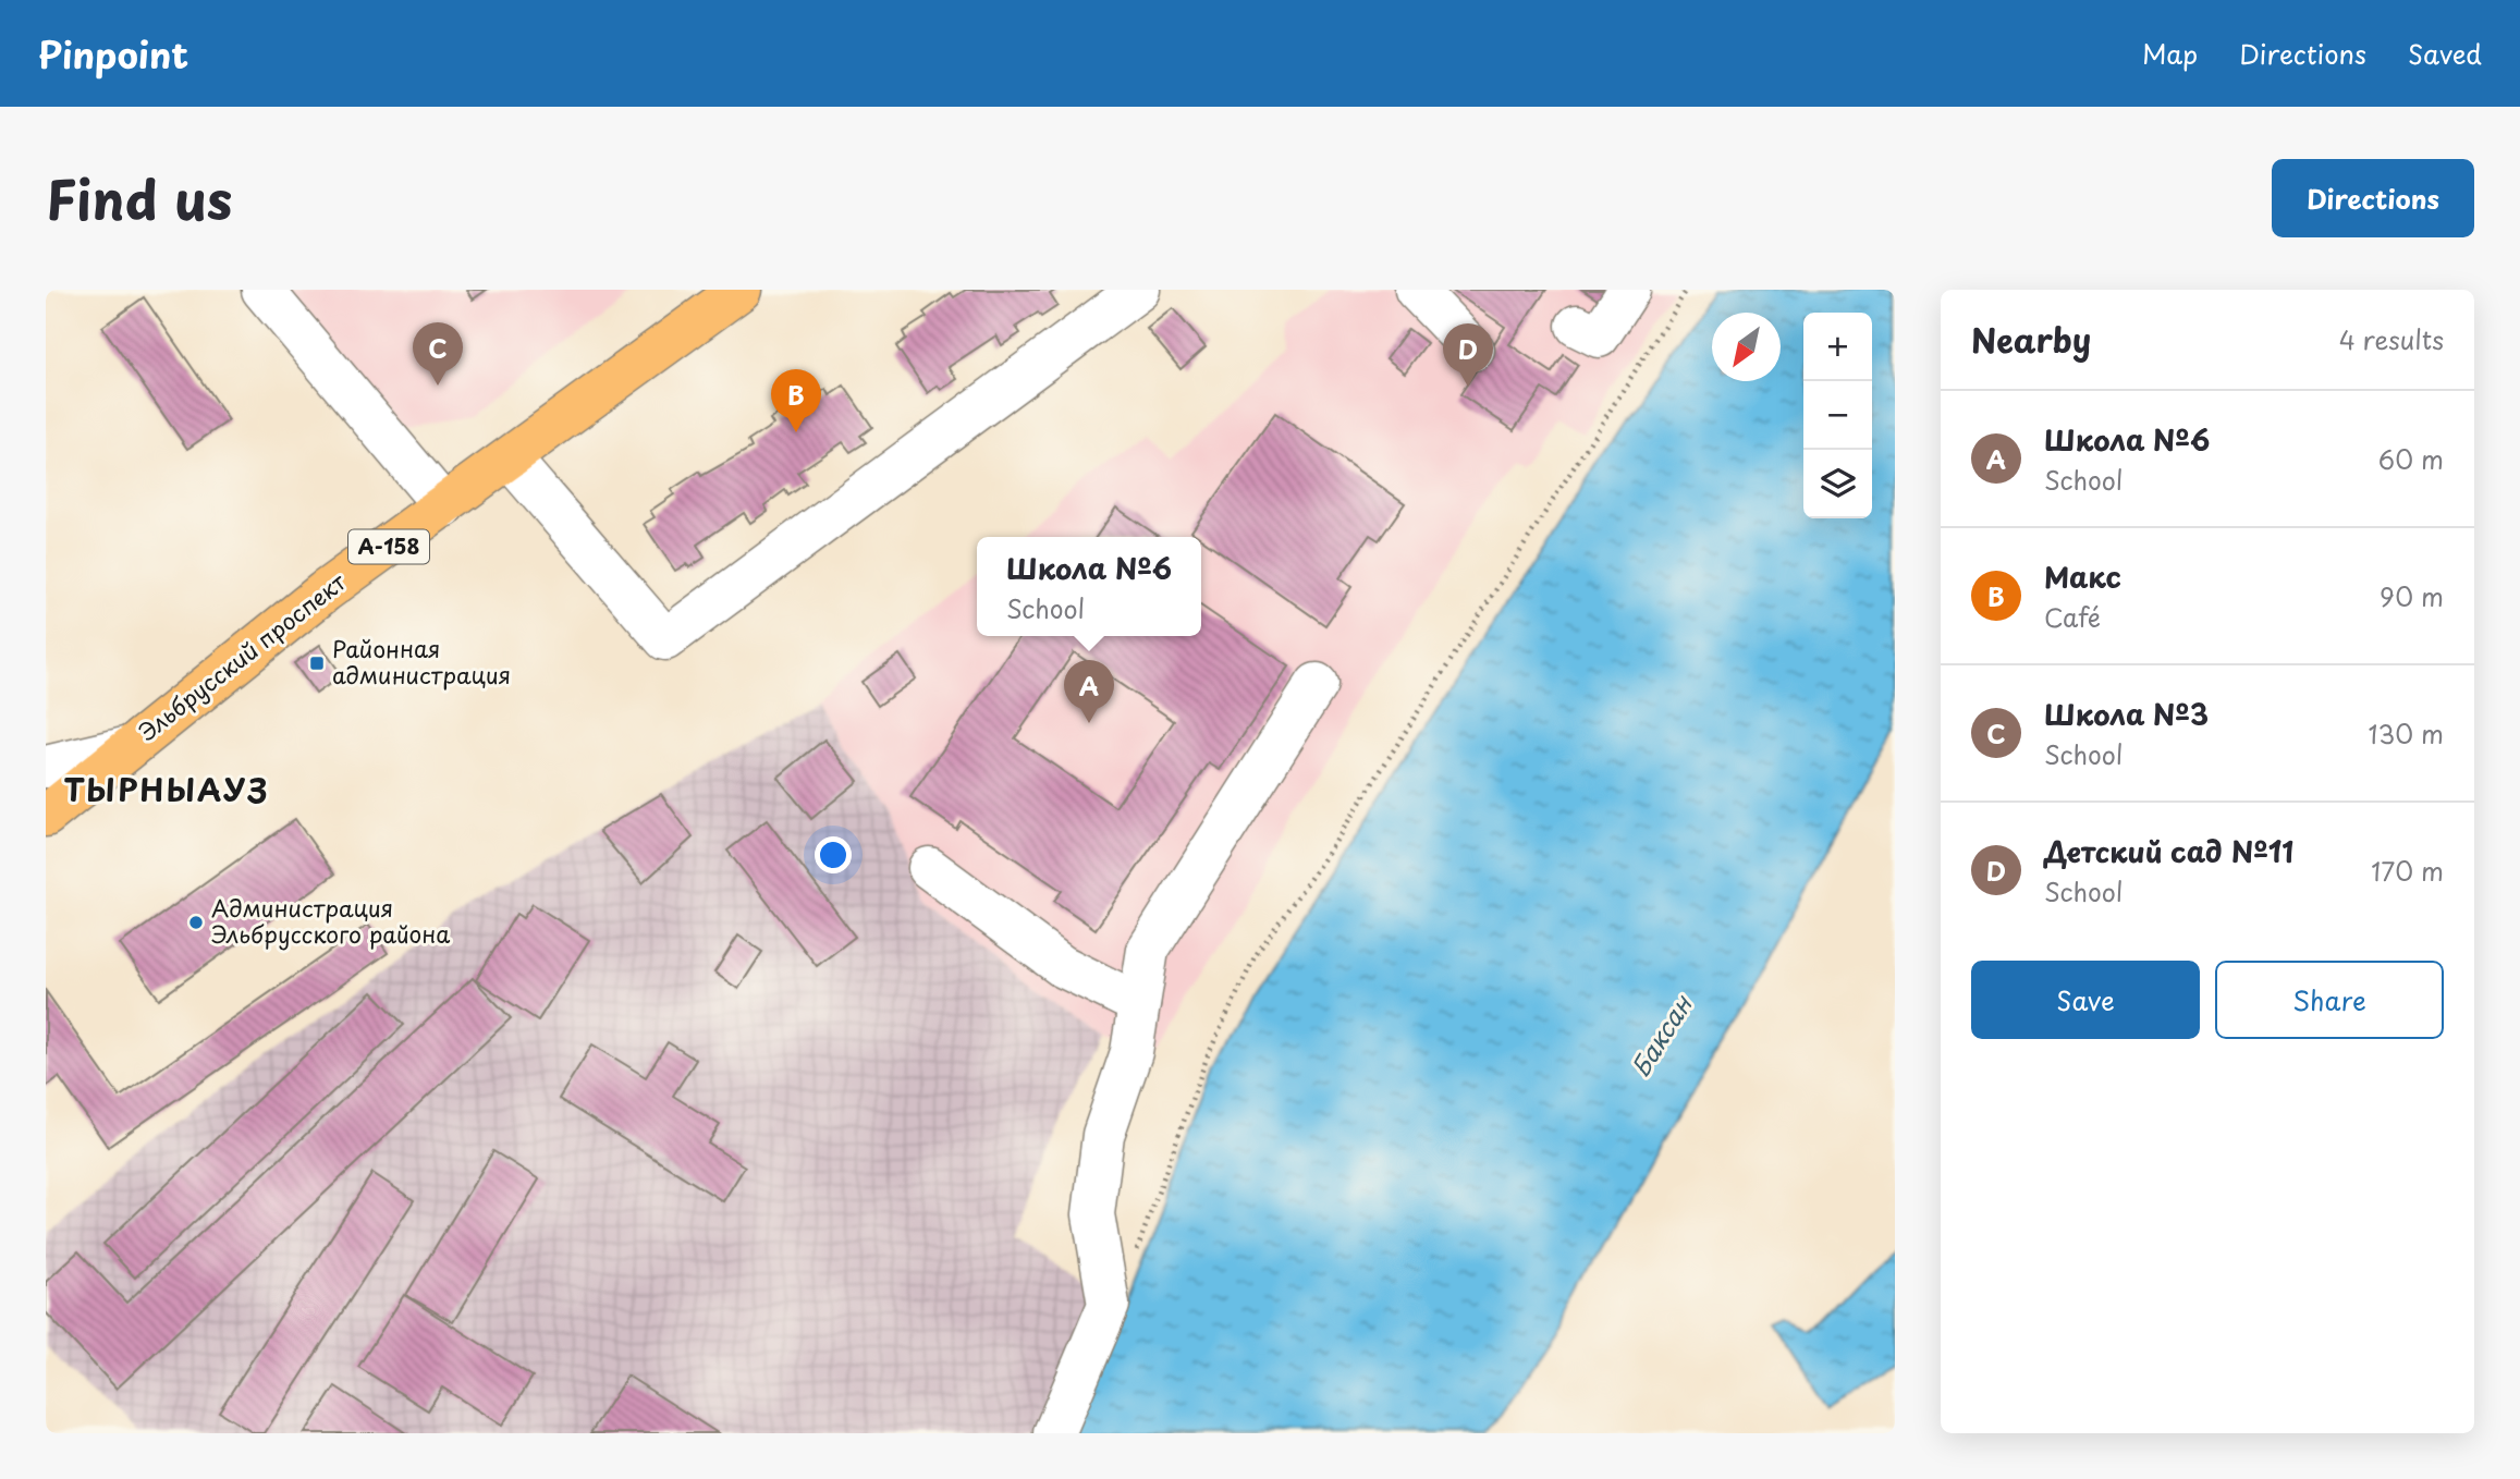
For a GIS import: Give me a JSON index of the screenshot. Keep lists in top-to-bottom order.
{
  "streets": {
    "main road": ["А-158", "Эльбрусский проспект"]
  },
  "districts": ["ТЫРНЫАУЗ"],
  "water": ["Баксан"],
  "places": {
    "transit": ["Районная администрация"],
    "other": ["Администрация Эльбрусского района"]
  },
  "north": "bottom left",
  "page": {
    "header": "Pinpoint",
    "nav": ["Map", "Directions", "Saved"],
    "title": "Find us",
    "buttons": [
      "Directions",
      ["Save", "Share"]
    ],
    "heading": ["Nearby", "4 results"],
    "map_buttons": ["+", "−"],
    "pins": [
      "C",
      "D",
      "B",
      "A"
    ],
    "list": [
      {
        "mark": "A",
        "name": "Школа №6",
        "note": "School",
        "value": "60 m"
      },
      {
        "mark": "B",
        "name": "Макс",
        "note": "Café",
        "value": "90 m"
      },
      {
        "mark": "C",
        "name": "Школа №3",
        "note": "School",
        "value": "130 m"
      },
      {
        "mark": "D",
        "name": "Детский сад №11",
        "note": "School",
        "value": "170 m"
      }
    ],
    "popup": ["Школа №6", "School"]
  }
}
